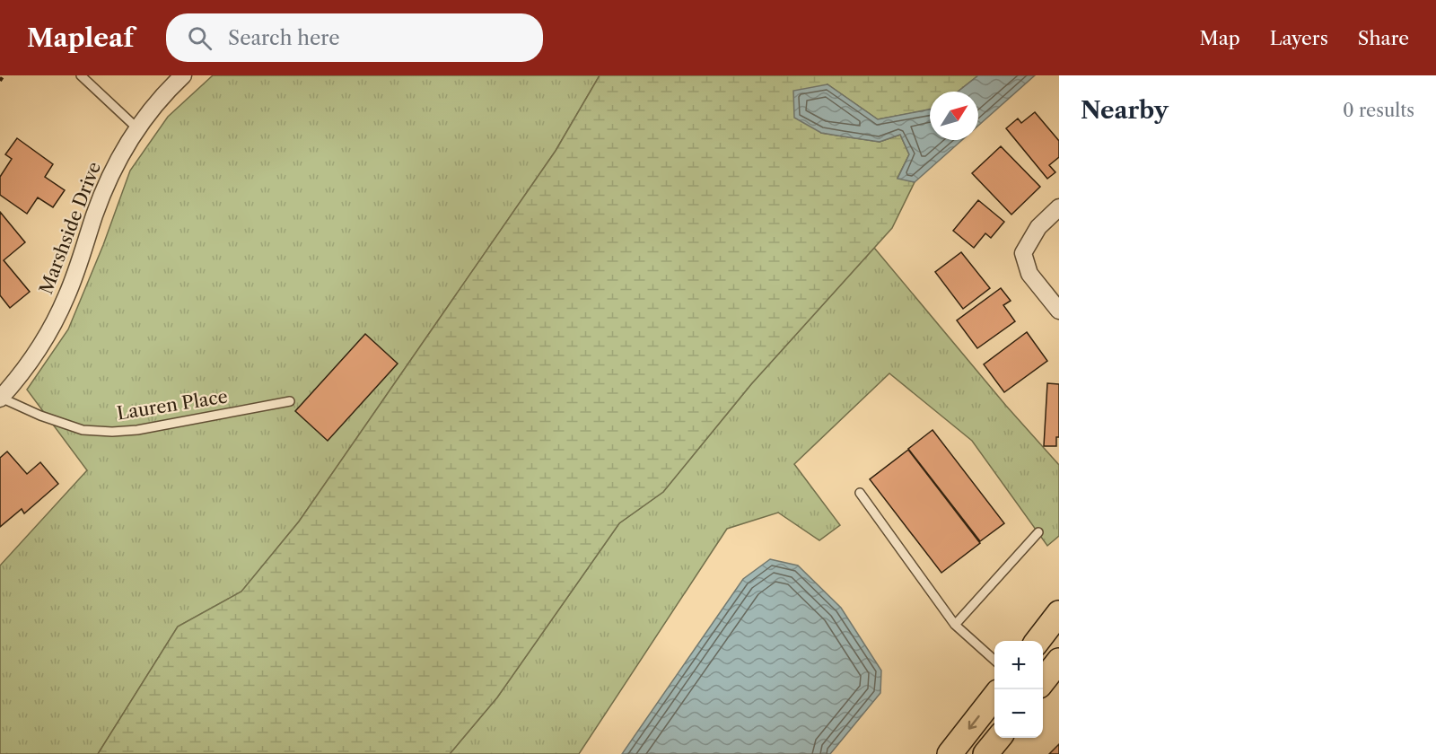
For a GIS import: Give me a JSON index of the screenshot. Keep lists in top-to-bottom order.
{
  "streets": {
    "street": ["Marshside Drive"],
    "lane": ["Lauren Place"]
  },
  "crossings": [
    ["Marshside Drive", "Lauren Place"]
  ],
  "north": "top right",
  "page": {
    "header": "Mapleaf",
    "search": "Search here",
    "nav": ["Map", "Layers", "Share"],
    "heading": ["Nearby", "0 results"],
    "map_buttons": ["+", "−"]
  }
}
